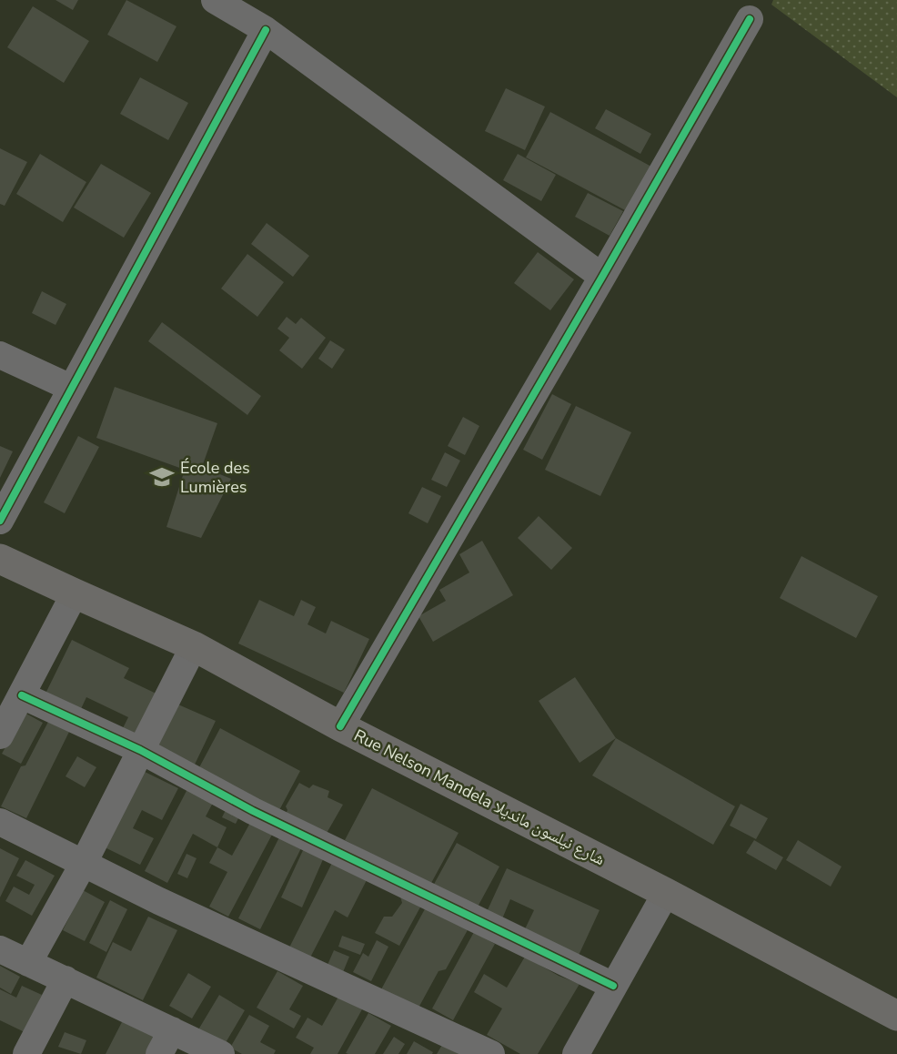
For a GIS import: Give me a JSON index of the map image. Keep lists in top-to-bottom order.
{
  "streets": {
    "main road": ["Rue Nelson Mandela شارع نيلسون مانديلا"]
  },
  "places": {
    "school or university": ["École des Lumières"]
  }
}
